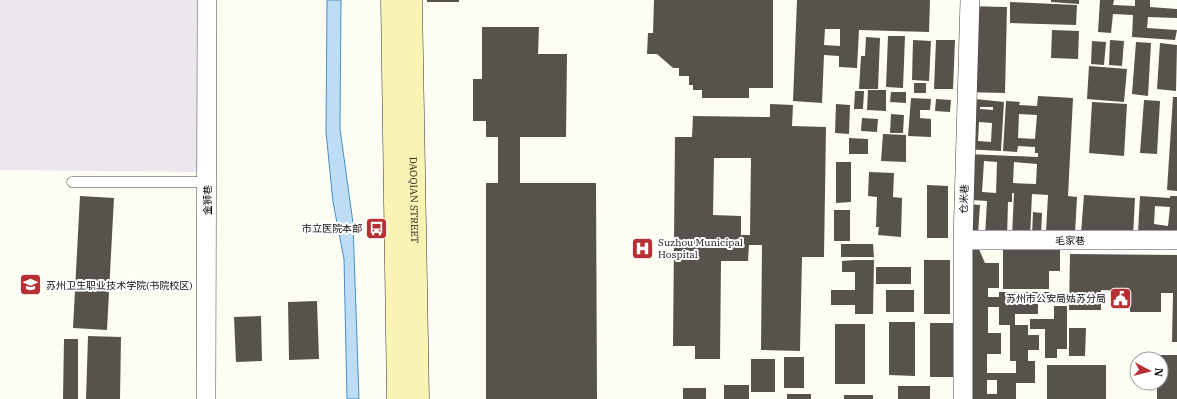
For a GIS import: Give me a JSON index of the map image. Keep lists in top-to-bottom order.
{
  "streets": {
    "main road": ["DAOQIAN STREET"],
    "street": ["仓米巷", "金狮巷", "毛家巷"]
  },
  "crossings": [
    ["仓米巷", "毛家巷"]
  ],
  "places": {
    "bus stop": ["市立医院本部"],
    "hospital": ["Suzhou Municipal Hospital"],
    "school or university": ["苏州卫生职业技术学院(书院校区)"],
    "public building": ["苏州市公安局姑苏分局"]
  },
  "north": "right"
}
